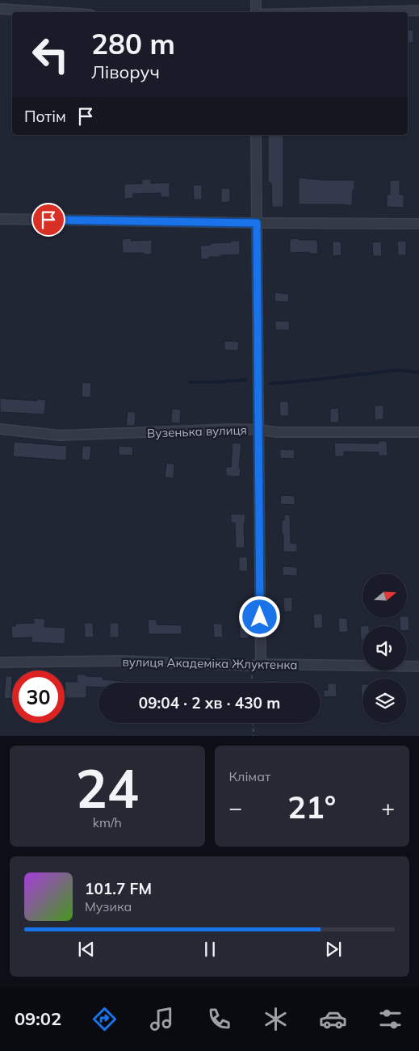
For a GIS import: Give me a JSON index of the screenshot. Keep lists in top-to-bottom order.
{
  "streets": {
    "street": ["Вузенька вулиця", "вулиця Академіка Жлуктенка"]
  },
  "north": "right",
  "page": {
    "turn": ["280 m", "Ліворуч"],
    "then": "Потім",
    "limit": "30",
    "trip": "09:04 · 2 хв · 430 m",
    "tile": [
      ["24", "km/h"],
      "Клімат"
    ],
    "heat": ["−", "21°", "+"],
    "song": ["101.7 FM", "Музика"],
    "tabs": "09:02"
  }
}
